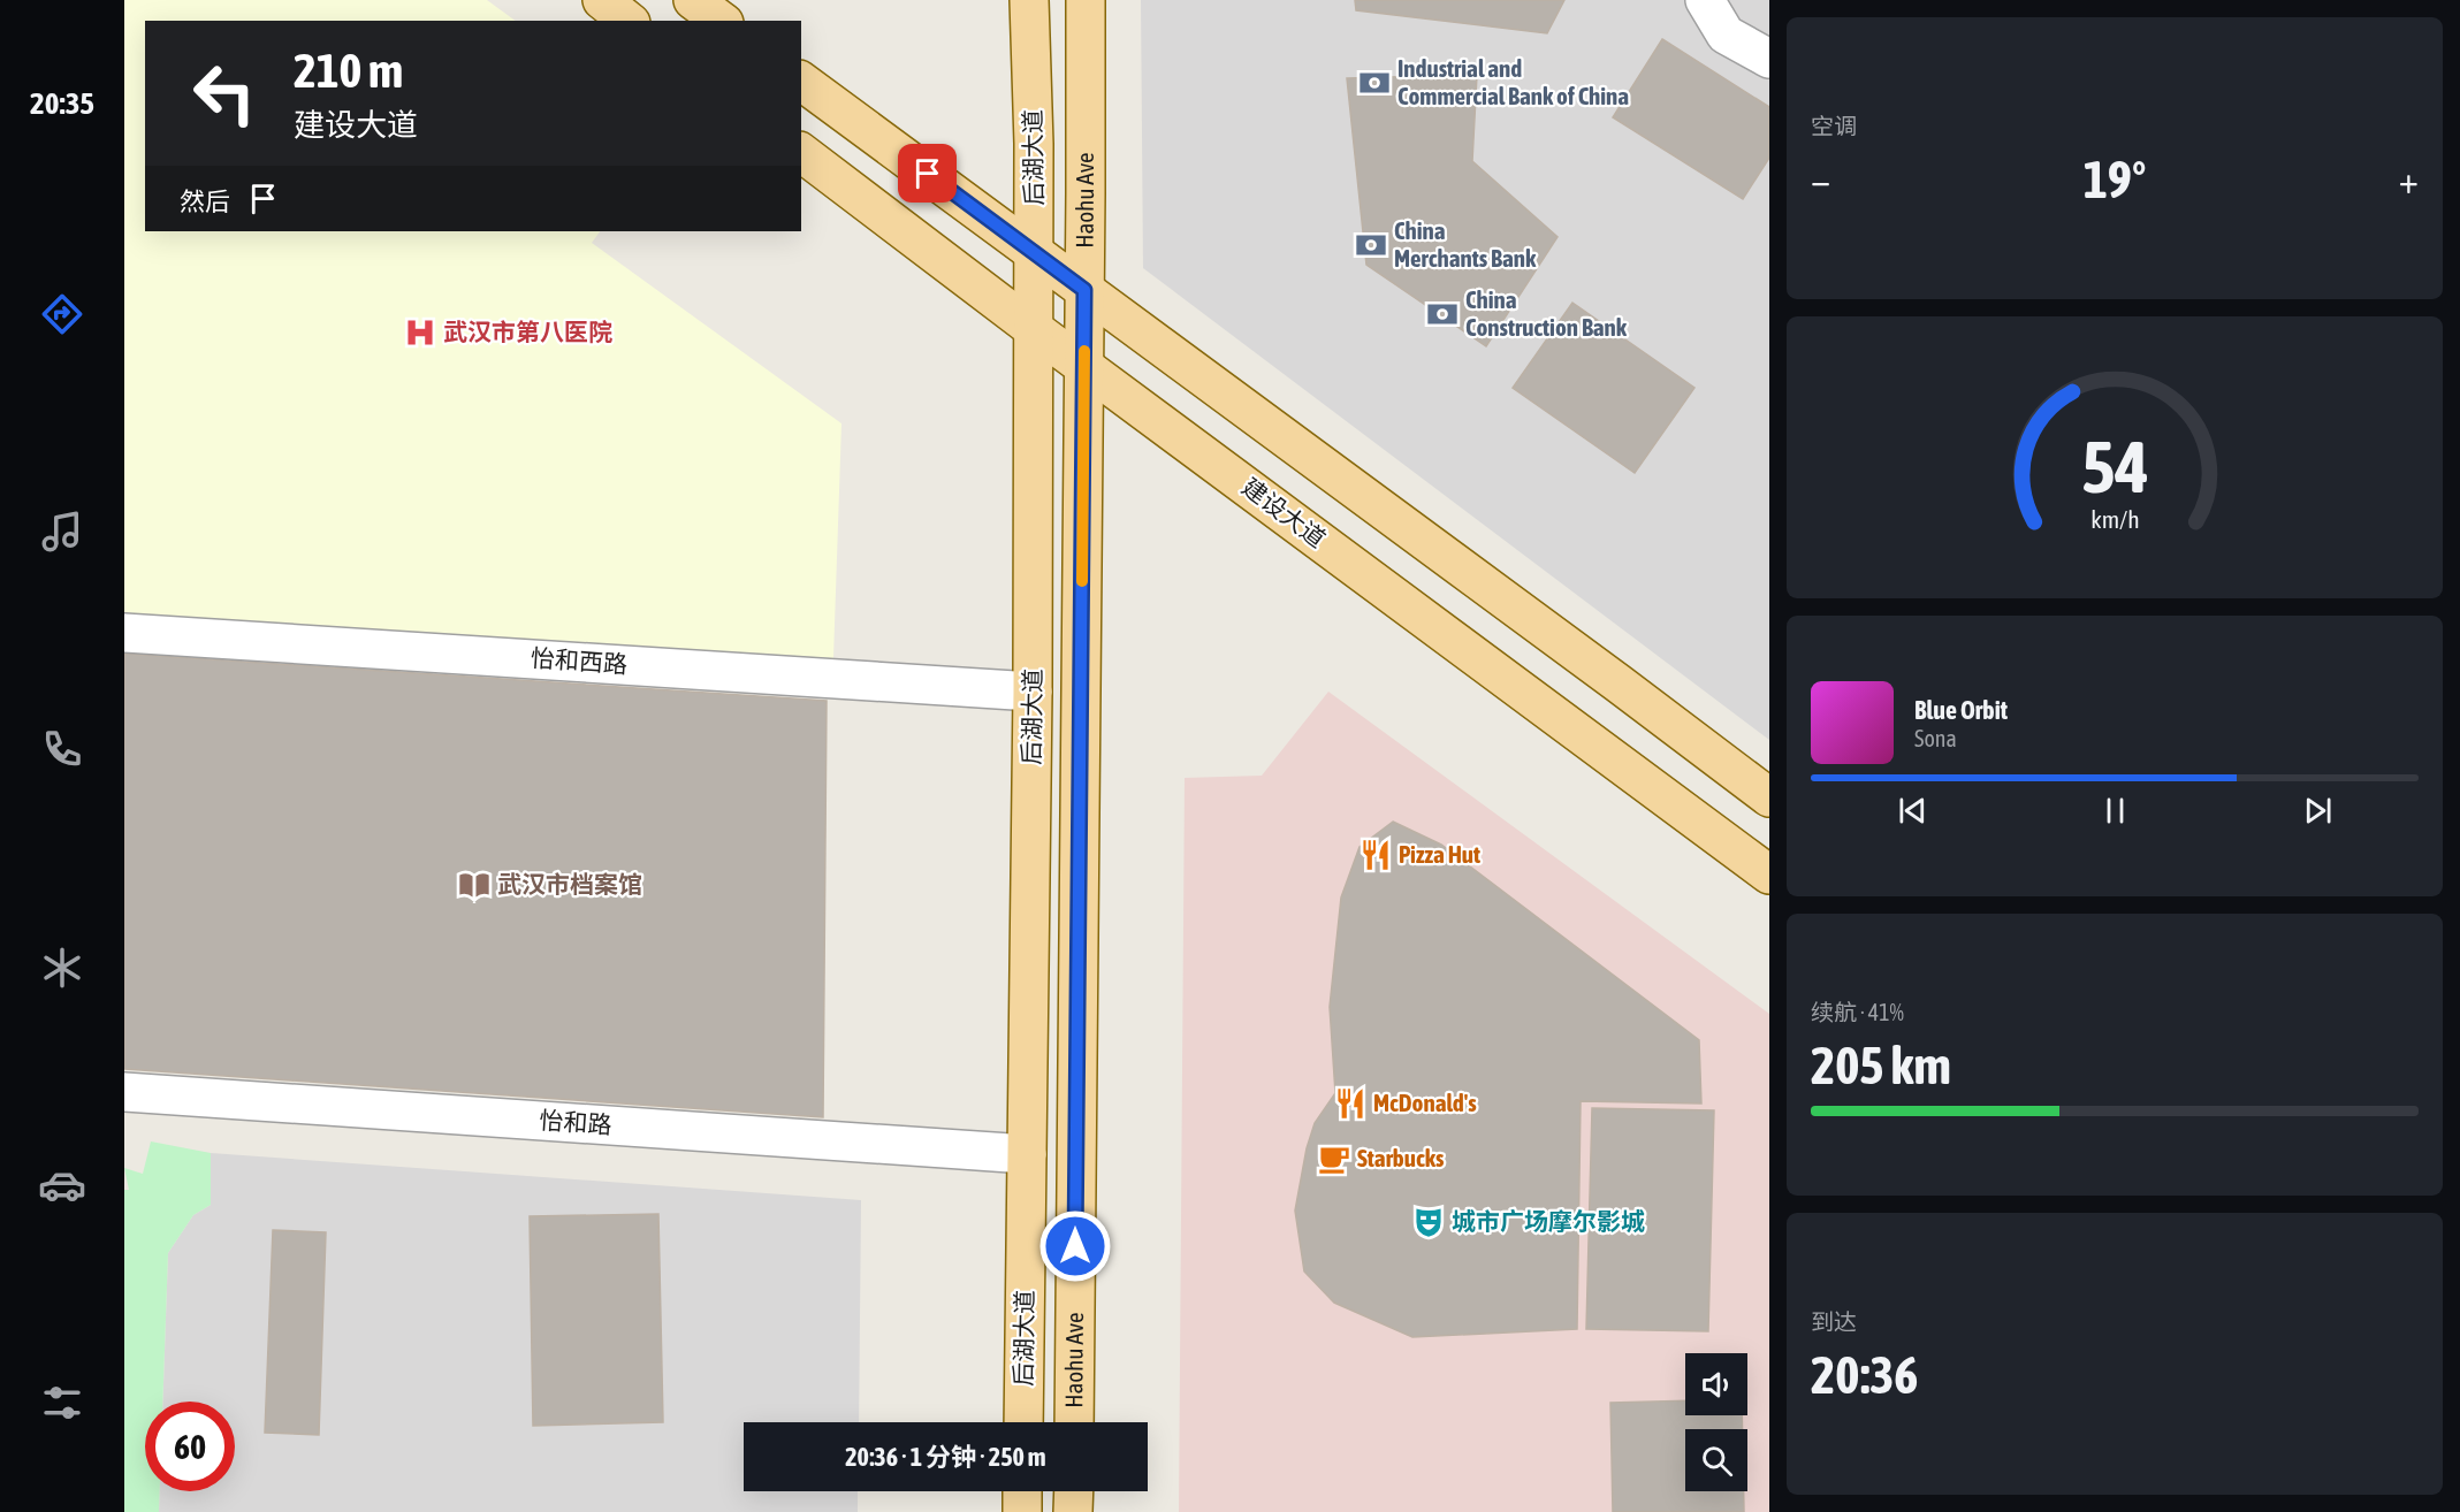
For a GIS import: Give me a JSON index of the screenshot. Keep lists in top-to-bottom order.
{
  "streets": {
    "main road": ["后湖大道", "Haohu Ave", "建设大道"],
    "street": ["怡和西路", "怡和路"]
  },
  "crossings": [
    ["后湖大道", "建设大道"],
    ["后湖大道", "怡和西路"],
    ["后湖大道", "怡和路"],
    ["Haohu Ave", "建设大道"]
  ],
  "places": {
    "bank": ["Industrial and Commercial Bank of China", "China Merchants Bank", "China Construction Bank"],
    "hospital": ["武汉市第八医院"],
    "restaurant": ["Pizza Hut", "McDonald's"],
    "library": ["武汉市档案馆"],
    "cafe": ["Starbucks"],
    "theatre": ["城市广场摩尔影城"]
  },
  "page": {
    "tabs": "20:35",
    "tile": [
      "空调",
      ["续航 · 41%", "205 km"],
      ["到达", "20:36"]
    ],
    "turn": ["210 m", "建设大道"],
    "heat": ["−", "19°", "+"],
    "then": "然后",
    "song": ["Blue Orbit", "Sona"],
    "limit": "60",
    "trip": "20:36 · 1 分钟 · 250 m",
    "gauge": ["54", "km/h"]
  }
}
